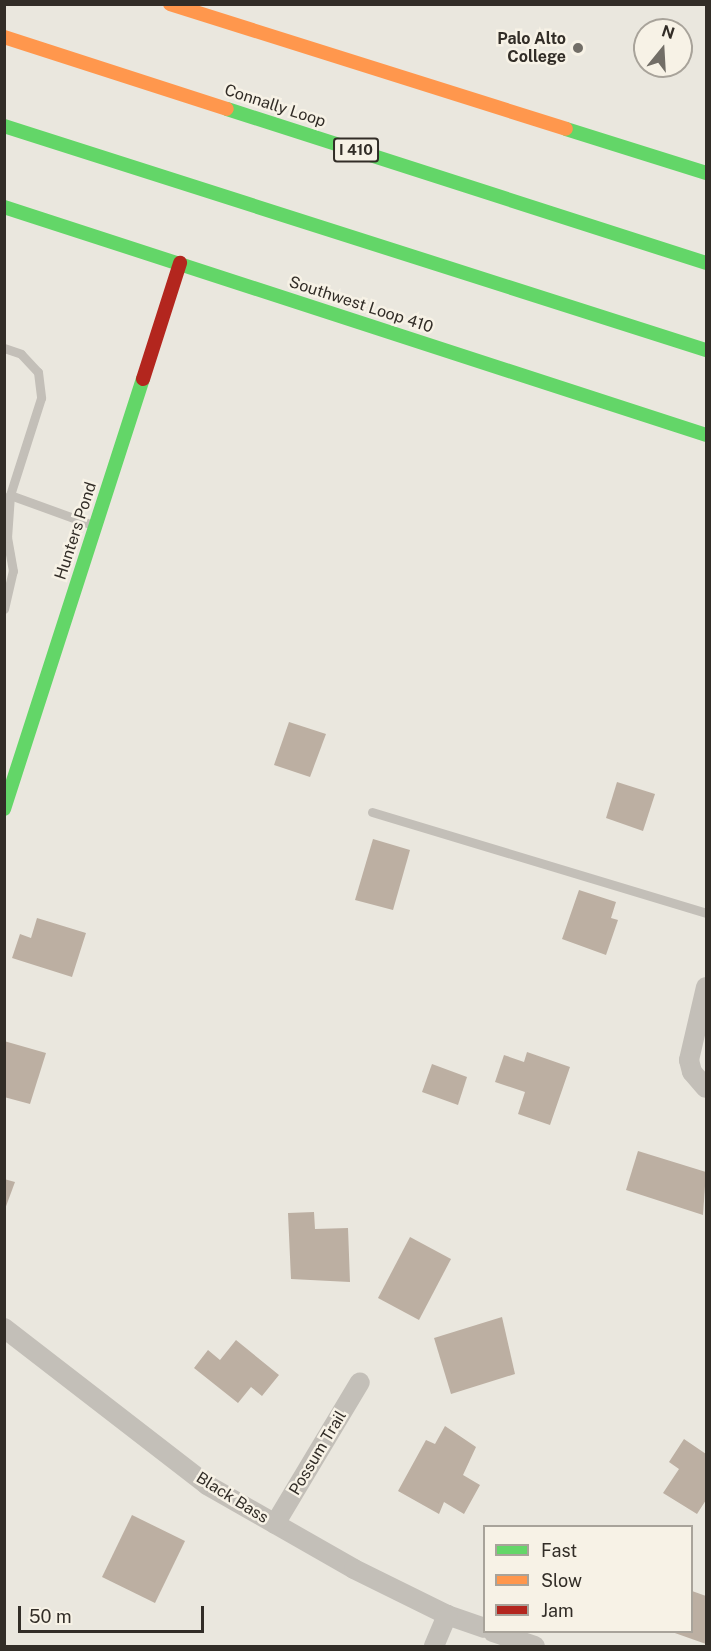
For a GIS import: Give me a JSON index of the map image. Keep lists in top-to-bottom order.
{
  "streets": {
    "main road": [
      "Connally Loop",
      "I 410",
      "Southwest Loop 410",
      "Hunters Pond"
    ],
    "street": ["Possum Trail", "Black Bass"]
  },
  "crossings": [
    ["Southwest Loop 410", "Hunters Pond"],
    ["Possum Trail", "Black Bass"]
  ],
  "places": ["Palo Alto College"],
  "legend": ["Fast", "Slow", "Jam"],
  "scale_bar": "50 m",
  "north": "top"
}
